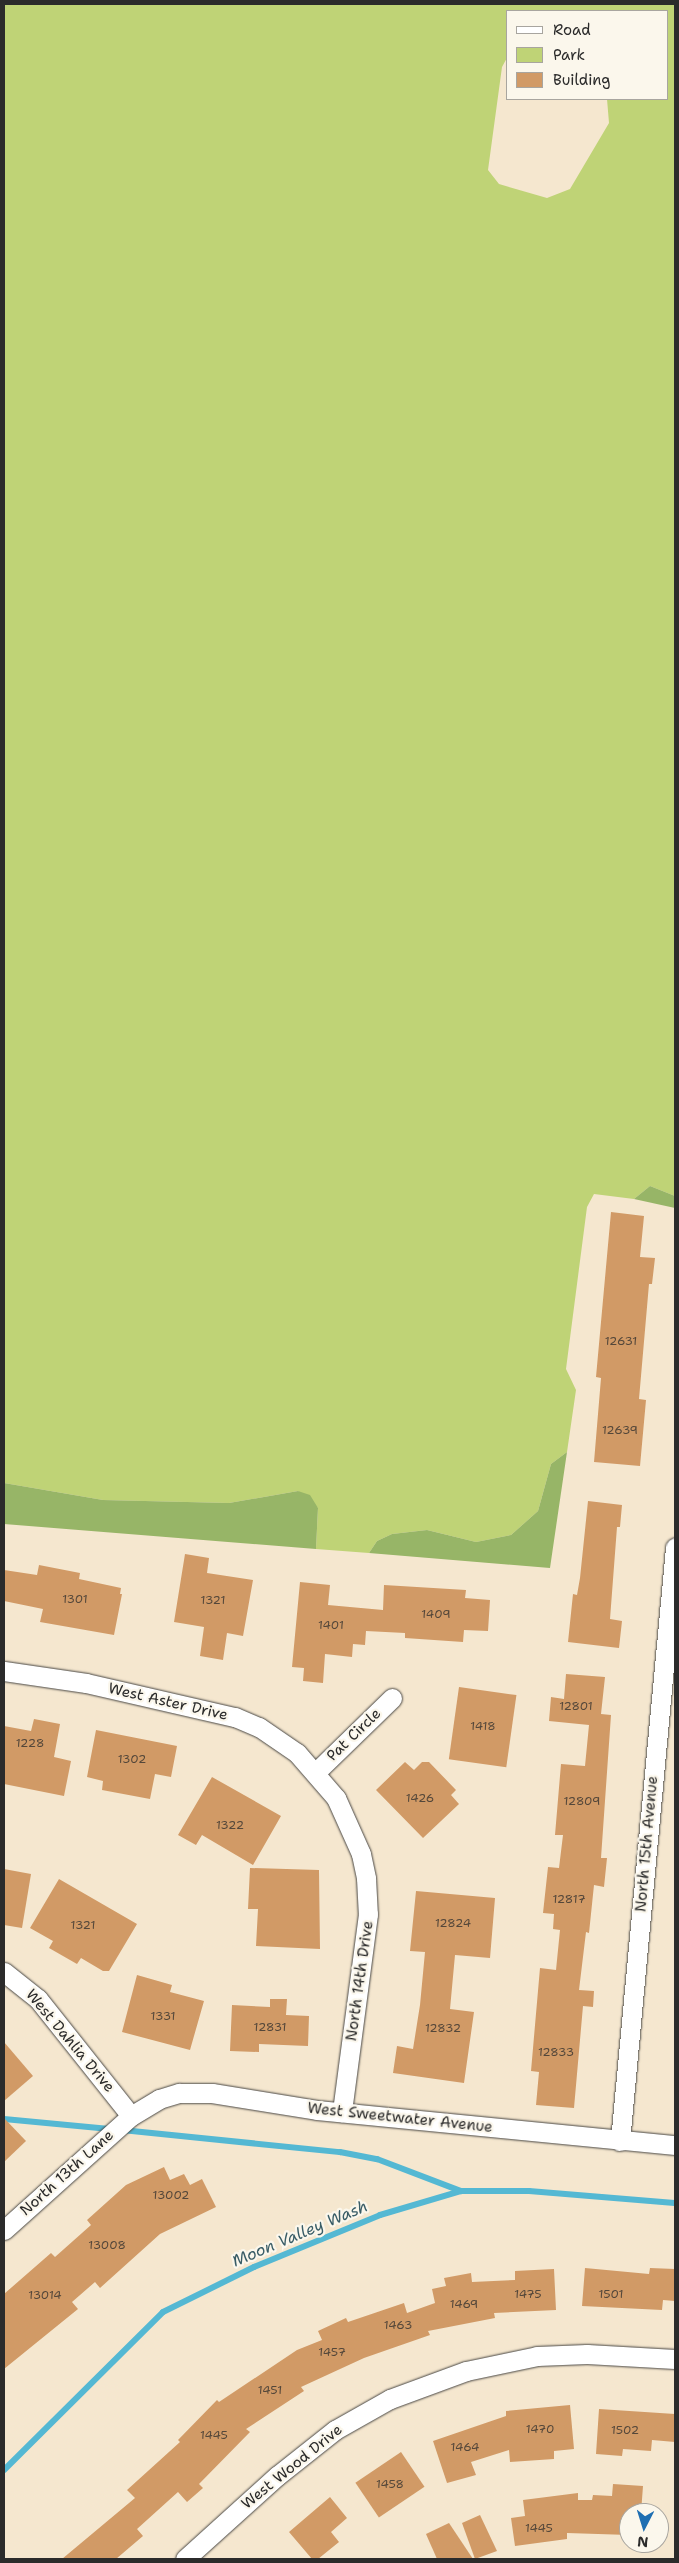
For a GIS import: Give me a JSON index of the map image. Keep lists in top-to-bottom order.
{
  "streets": {
    "street": [
      "West Aster Drive",
      "Pat Circle",
      "North 15th Avenue",
      "North 14th Drive",
      "West Dahlia Drive",
      "West Sweetwater Avenue",
      "North 13th Lane",
      "West Wood Drive"
    ]
  },
  "crossings": [
    ["West Aster Drive", "Pat Circle"],
    ["West Aster Drive", "North 14th Drive"],
    ["Pat Circle", "North 14th Drive"],
    ["North 15th Avenue", "West Sweetwater Avenue"],
    ["North 14th Drive", "West Sweetwater Avenue"],
    ["West Dahlia Drive", "West Sweetwater Avenue"],
    ["West Dahlia Drive", "North 13th Lane"],
    ["West Sweetwater Avenue", "North 13th Lane"]
  ],
  "water": ["Moon Valley Wash"],
  "house_numbers": [
    "12631",
    "12639",
    "1301",
    "1321",
    "1409",
    "1401",
    "12801",
    "1418",
    "1228",
    "1302",
    "1426",
    "12809",
    "1322",
    "12817",
    "12824",
    "1321",
    "1331",
    "12831",
    "12832",
    "12833",
    "13002",
    "13008",
    "1475",
    "1501",
    "13014",
    "1469",
    "1463",
    "1457",
    "1451",
    "1470",
    "1502",
    "1445",
    "1464",
    "1458",
    "1445"
  ],
  "legend": ["Road", "Park", "Building"],
  "north": "bottom"
}
